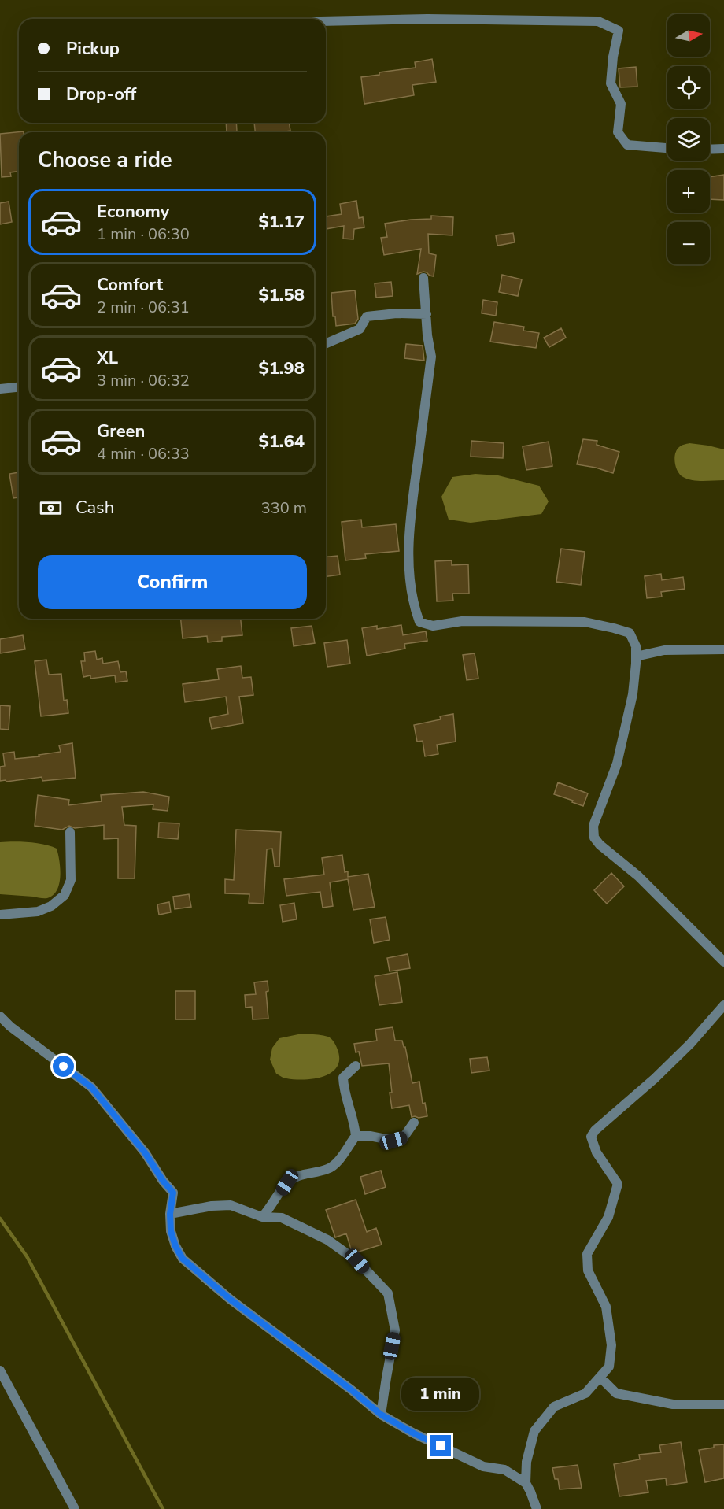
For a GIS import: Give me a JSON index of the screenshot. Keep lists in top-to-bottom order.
{
  "north": "right",
  "page": {
    "map_buttons": ["+", "−"],
    "banner": ["Pickup", "Drop-off"],
    "heading": "Choose a ride",
    "list": [
      {
        "name": "Economy",
        "note": "1 min · 06:30",
        "value": "$1.17"
      },
      {
        "name": "Comfort",
        "note": "2 min · 06:31",
        "value": "$1.58"
      },
      {
        "name": "XL",
        "note": "3 min · 06:32",
        "value": "$1.98"
      },
      {
        "name": "Green",
        "note": "4 min · 06:33",
        "value": "$1.64"
      }
    ],
    "pay": ["Cash", "330 m"],
    "buttons": "Confirm",
    "bubble": "1 min"
  }
}
